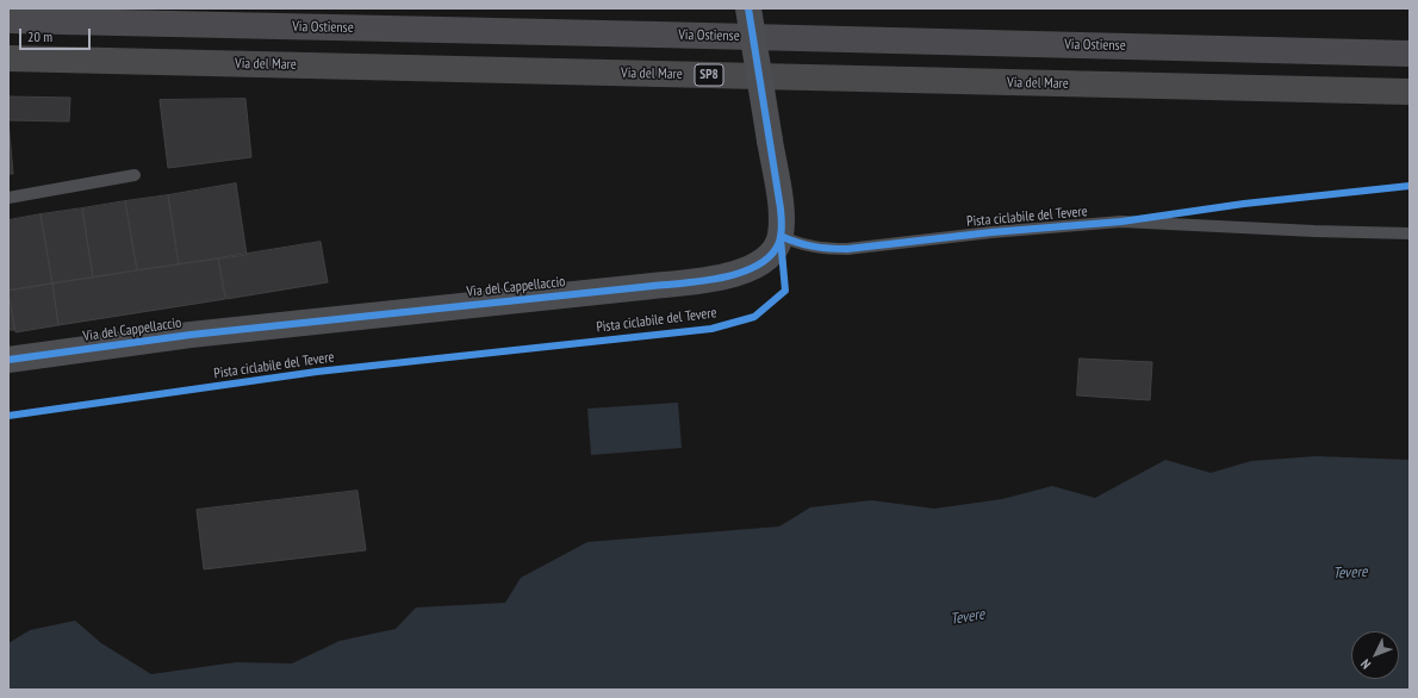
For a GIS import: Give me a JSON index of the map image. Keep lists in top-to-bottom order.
{
  "streets": {
    "main road": ["Via Ostiense", "Via del Mare", "SP8"],
    "street": ["Via del Cappellaccio"],
    "lane": ["Pista ciclabile del Tevere"]
  },
  "crossings": [
    ["Pista ciclabile del Tevere", "Via del Cappellaccio"]
  ],
  "water": ["Tevere"],
  "scale_bar": "20 m",
  "north": "bottom left"
}
